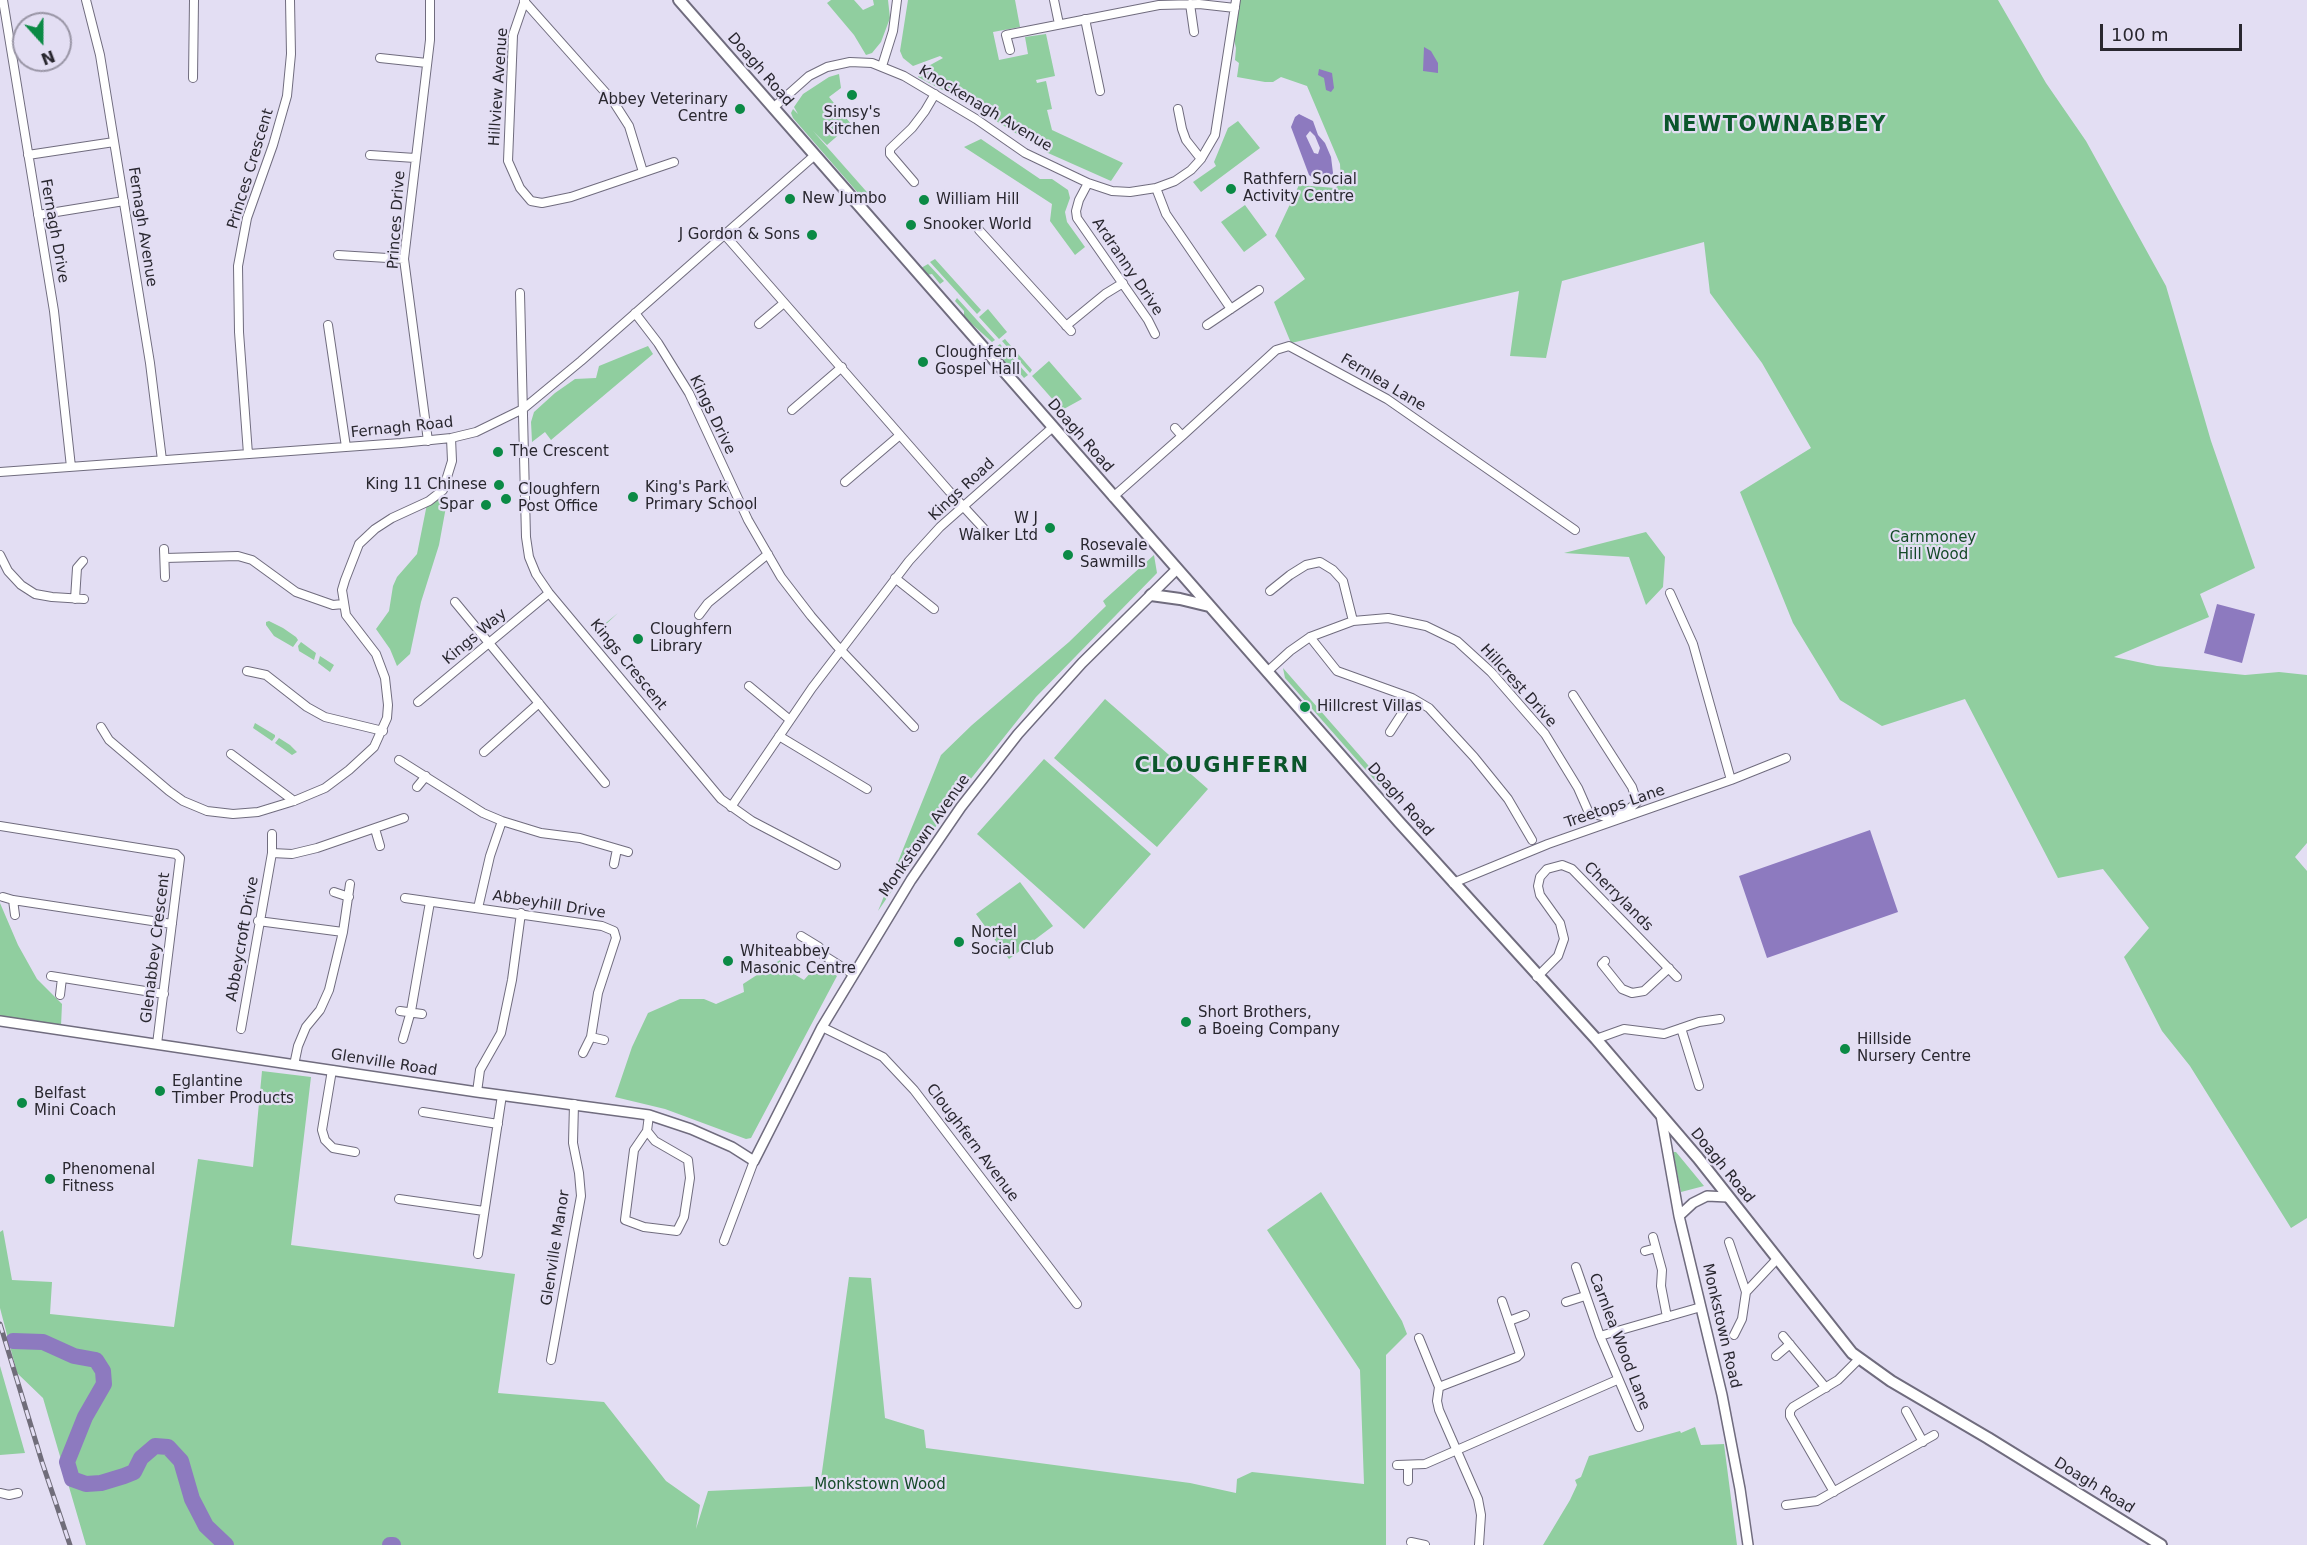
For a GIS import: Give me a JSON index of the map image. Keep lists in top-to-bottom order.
{
  "streets": {
    "main road": ["Doagh Road"],
    "street": [
      "Hillview Avenue",
      "Knockenagh Avenue",
      "Princes Crescent",
      "Princes Drive",
      "Fernagh Avenue",
      "Fernagh Drive",
      "Ardranny Drive",
      "Fernlea Lane",
      "Kings Drive",
      "Fernagh Road",
      "Kings Road",
      "Kings Way",
      "Kings Crescent",
      "Hillcrest Drive",
      "Treetops Lane",
      "Monkstown Avenue",
      "Cherrylands",
      "Abbeyhill Drive",
      "Abbeycroft Drive",
      "Glenabbey Crescent",
      "Glenville Road",
      "Cloughfern Avenue",
      "Glenville Manor",
      "Monkstown Road",
      "Carnlea Wood Lane"
    ]
  },
  "crossings": [
    ["Doagh Road", "Knockenagh Avenue"],
    ["Doagh Road", "Fernlea Lane"],
    ["Doagh Road", "Fernagh Road"],
    ["Doagh Road", "Kings Road"],
    ["Doagh Road", "Hillcrest Drive"],
    ["Doagh Road", "Treetops Lane"],
    ["Doagh Road", "Monkstown Avenue"],
    ["Doagh Road", "Cherrylands"],
    ["Doagh Road", "Monkstown Road"],
    ["Knockenagh Avenue", "Ardranny Drive"],
    ["Princes Crescent", "Fernagh Road"],
    ["Princes Drive", "Fernagh Road"],
    ["Fernagh Avenue", "Fernagh Road"],
    ["Fernagh Drive", "Fernagh Road"],
    ["Kings Drive", "Fernagh Road"],
    ["Kings Drive", "Kings Road"],
    ["Fernagh Road", "Kings Crescent"],
    ["Kings Road", "Kings Crescent"],
    ["Kings Way", "Kings Crescent"],
    ["Monkstown Avenue", "Glenville Road"],
    ["Monkstown Avenue", "Cloughfern Avenue"],
    ["Glenabbey Crescent", "Glenville Road"],
    ["Glenville Road", "Glenville Manor"]
  ],
  "districts": ["NEWTOWNABBEY", "CLOUGHFERN"],
  "parks": ["Carnmoney Hill Wood", "Monkstown Wood"],
  "places": [
    "Simsy's Kitchen",
    "Abbey Veterinary Centre",
    "Rathfern Social Activity Centre",
    "New Jumbo",
    "William Hill",
    "Snooker World",
    "J Gordon & Sons",
    "Cloughfern Gospel Hall",
    "The Crescent",
    "King 11 Chinese",
    "King's Park Primary School",
    "Cloughfern Post Office",
    "Spar",
    "W J Walker Ltd",
    "Rosevale Sawmills",
    "Cloughfern Library",
    "Hillcrest Villas",
    "Nortel Social Club",
    "Whiteabbey Masonic Centre",
    "Short Brothers, a Boeing Company",
    "Hillside Nursery Centre",
    "Eglantine Timber Products",
    "Belfast Mini Coach",
    "Phenomenal Fitness"
  ],
  "scale_bar": "100 m",
  "north": "bottom"
}
